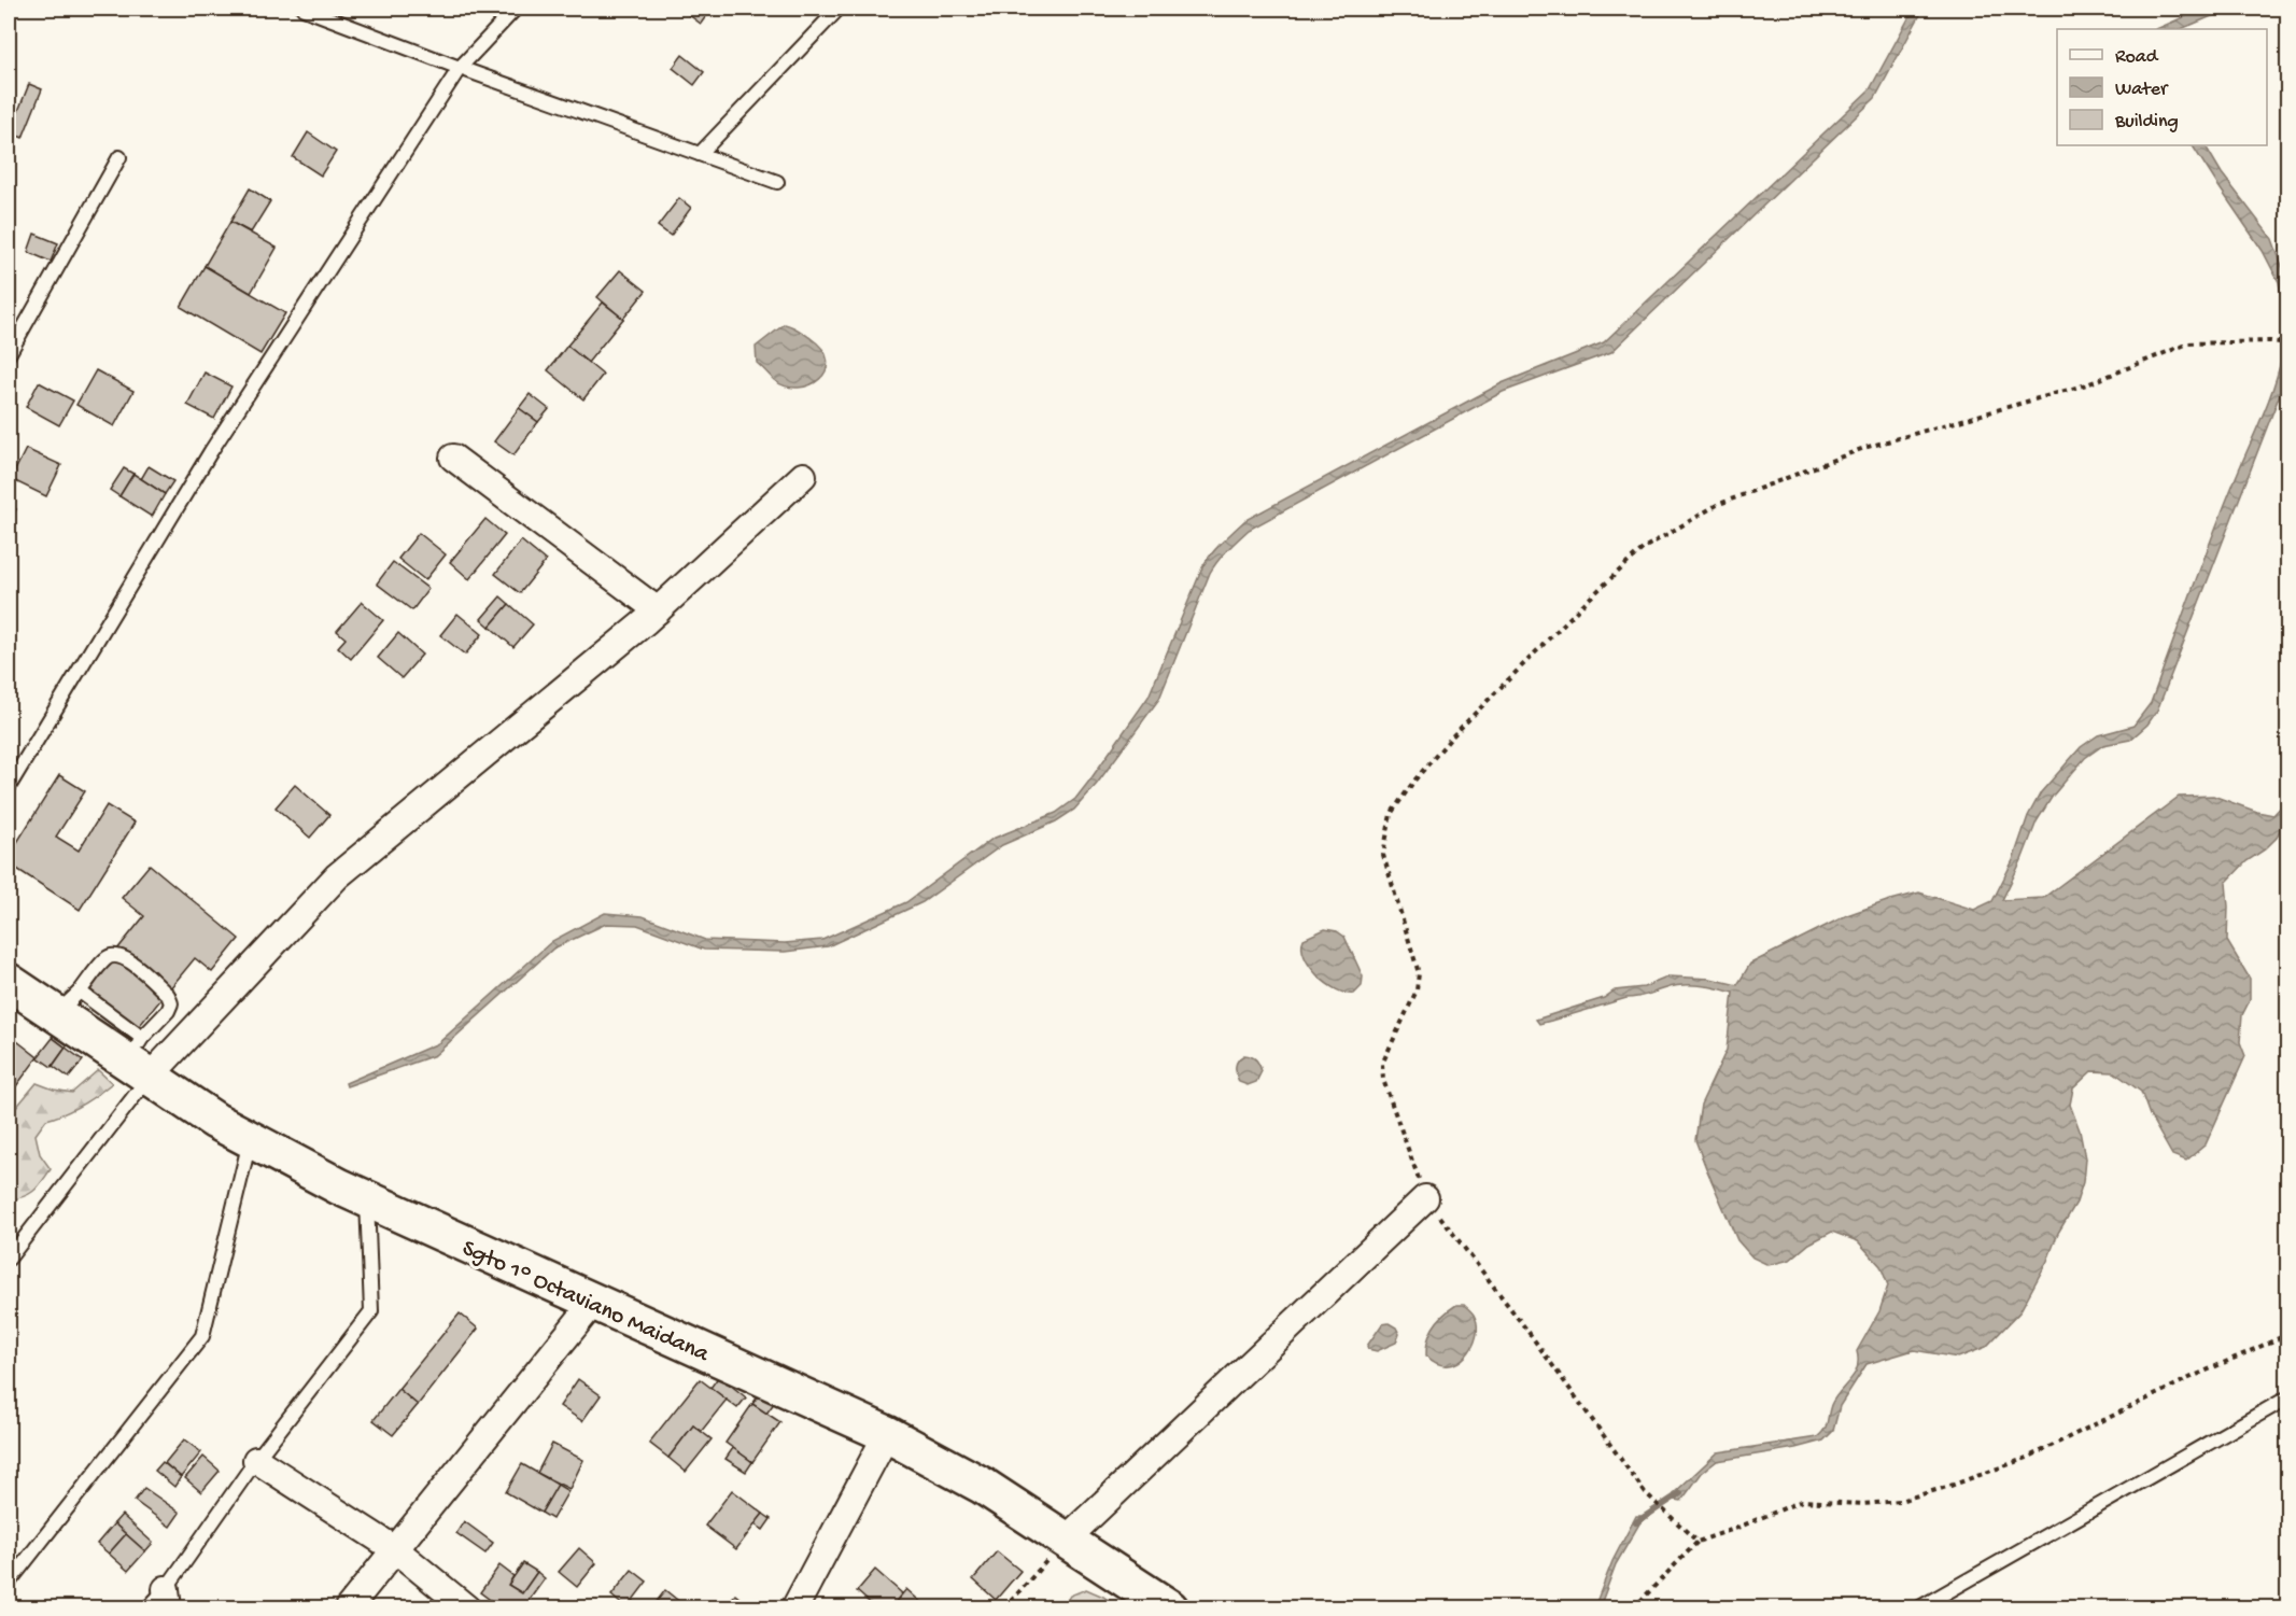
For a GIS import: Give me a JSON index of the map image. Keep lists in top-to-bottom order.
{
  "streets": {
    "main road": ["Sgto 1° Octaviano Maidana"]
  },
  "legend": ["Road", "Water", "Building"]
}
